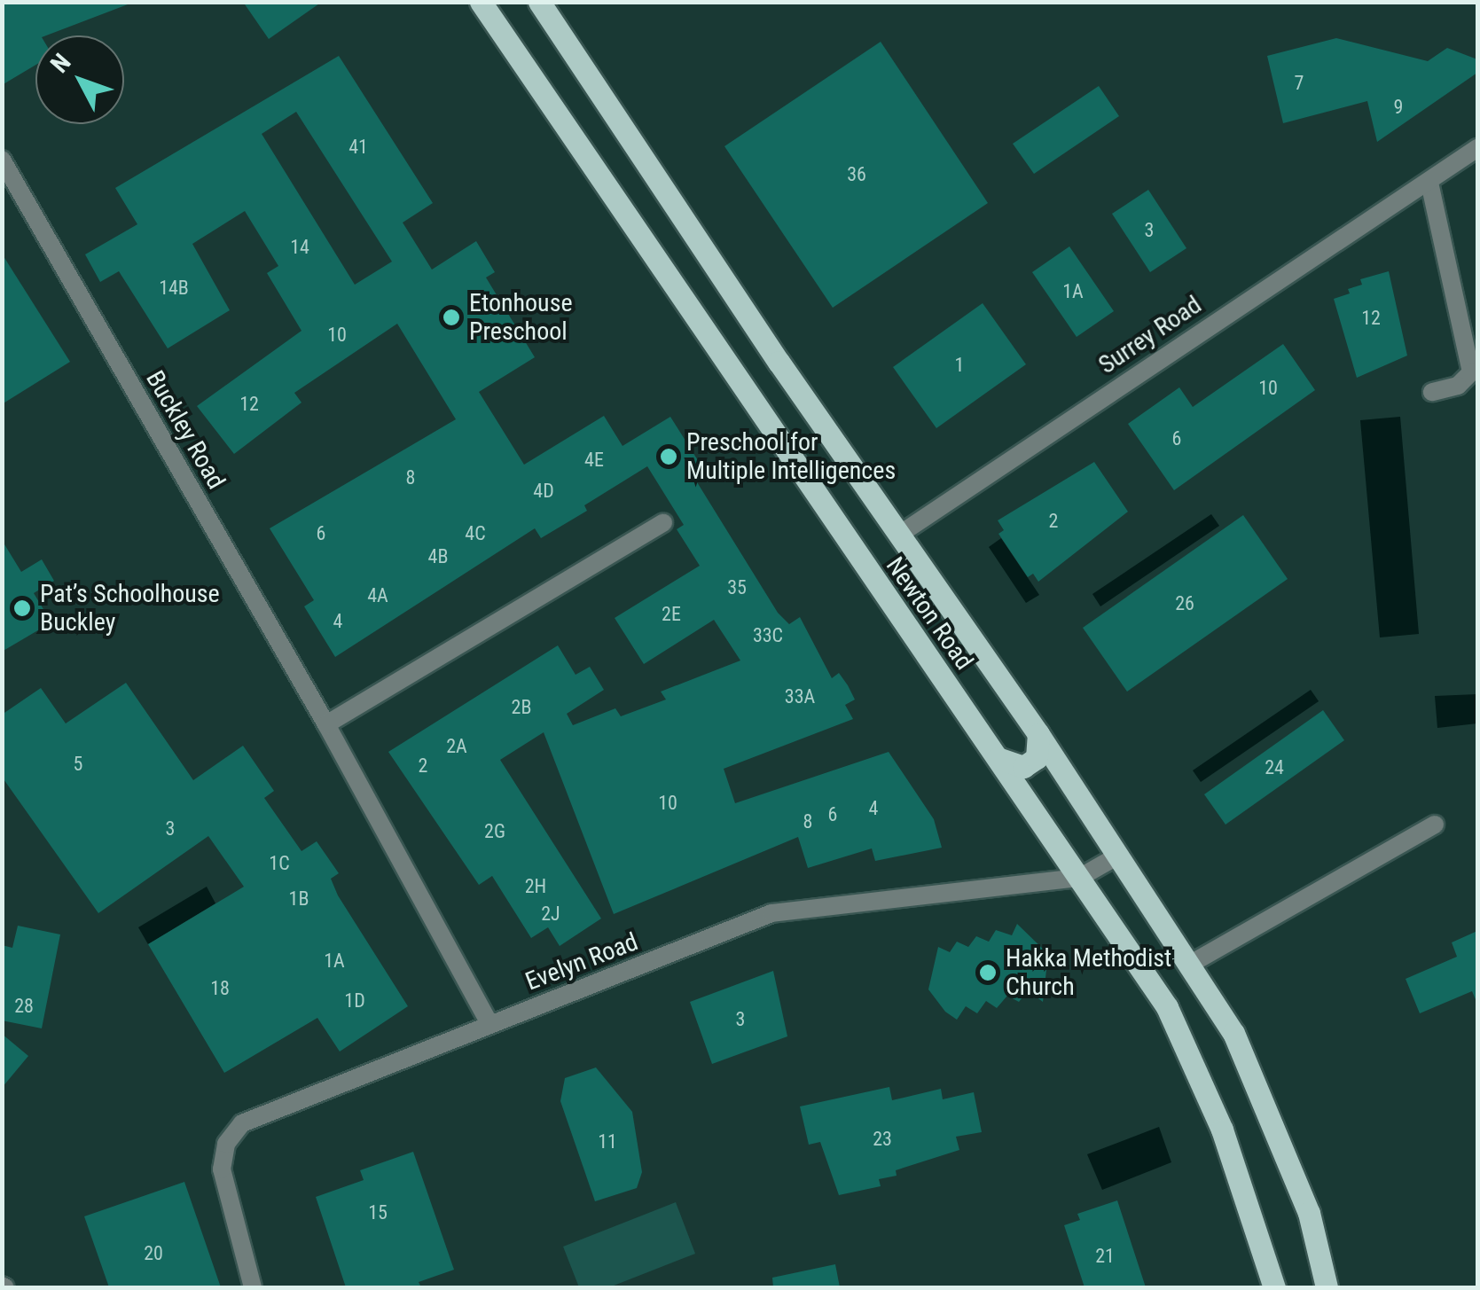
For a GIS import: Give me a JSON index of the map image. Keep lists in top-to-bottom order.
{
  "streets": {
    "main road": ["Newton Road"],
    "street": ["Surrey Road", "Buckley Road", "Evelyn Road"]
  },
  "crossings": [
    ["Surrey Road", "Newton Road"],
    ["Buckley Road", "Evelyn Road"],
    ["Newton Road", "Evelyn Road"]
  ],
  "places": [
    "Etonhouse Preschool",
    "Preschool for Multiple Intelligences",
    "Pat’s Schoolhouse Buckley",
    "Hakka Methodist Church"
  ],
  "house_numbers": [
    "7",
    "9",
    "41",
    "36",
    "3",
    "14",
    "14B",
    "1A",
    "12",
    "10",
    "1",
    "10",
    "12",
    "6",
    "4E",
    "8",
    "4D",
    "2",
    "6",
    "4C",
    "4B",
    "35",
    "4A",
    "26",
    "2E",
    "4",
    "33C",
    "33A",
    "2B",
    "2A",
    "5",
    "2",
    "24",
    "10",
    "4",
    "6",
    "8",
    "3",
    "2G",
    "1C",
    "2H",
    "1B",
    "2J",
    "1A",
    "18",
    "1D",
    "28",
    "3",
    "23",
    "11",
    "15",
    "20",
    "21"
  ],
  "north": "top left"
}
